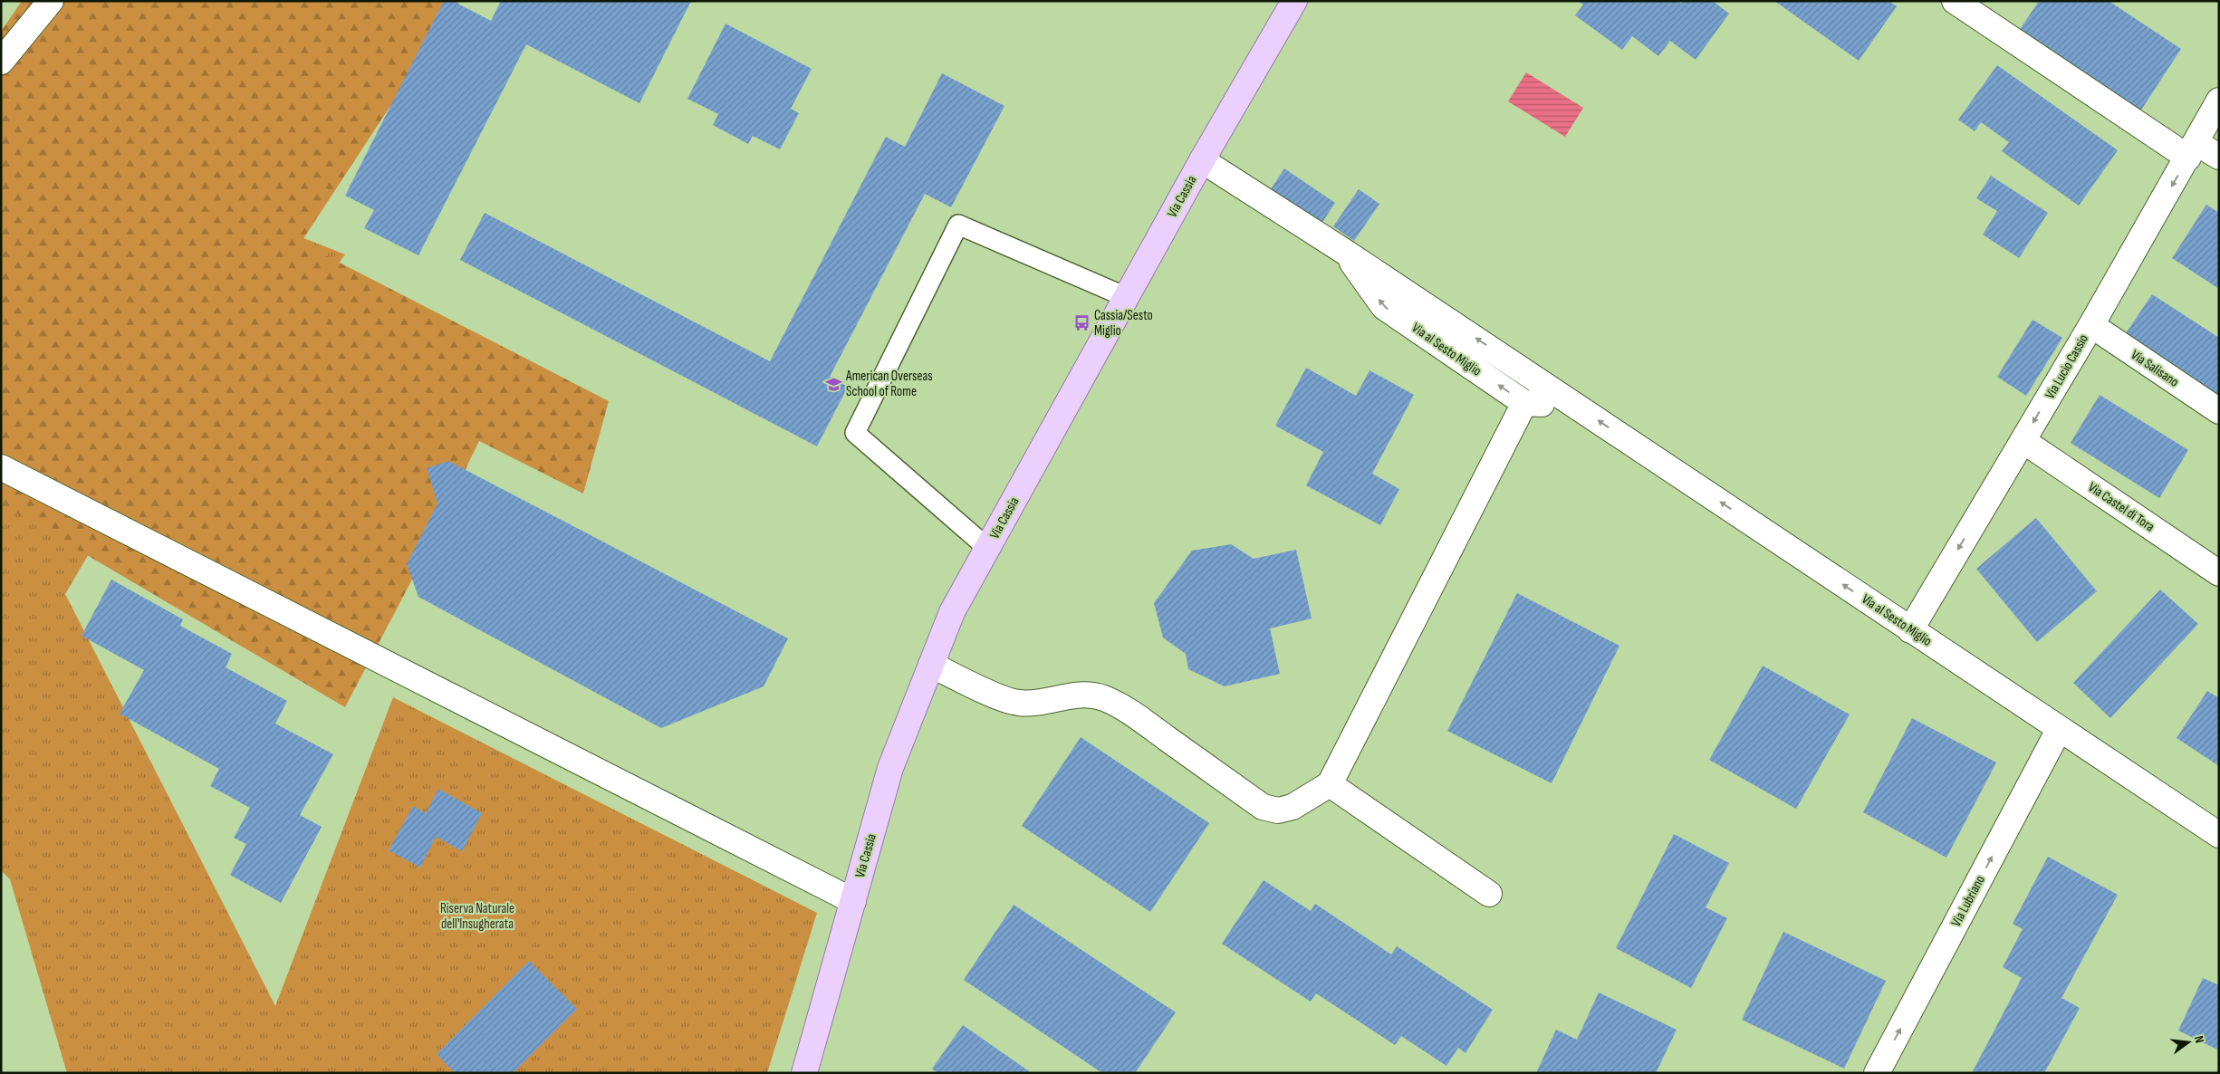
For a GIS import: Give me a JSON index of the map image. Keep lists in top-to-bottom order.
{
  "streets": {
    "main road": ["Via Cassia"],
    "street": [
      "Via al Sesto Miglio",
      "Via Lucio Cassio",
      "Via Salisano",
      "Via Castel di Tora",
      "Via Lubriano"
    ]
  },
  "crossings": [
    ["Via Cassia", "Via al Sesto Miglio"],
    ["Via al Sesto Miglio", "Via Lucio Cassio"],
    ["Via al Sesto Miglio", "Via Lubriano"],
    ["Via Lucio Cassio", "Via Salisano"],
    ["Via Lucio Cassio", "Via Castel di Tora"]
  ],
  "one_way": ["Via al Sesto Miglio", "Via Lucio Cassio", "Via Lubriano"],
  "parks": ["Riserva Naturale dell'Insugherata"],
  "places": {
    "bus stop": ["Cassia/Sesto Miglio"],
    "school or university": ["American Overseas School of Rome"]
  },
  "north": "right"
}
